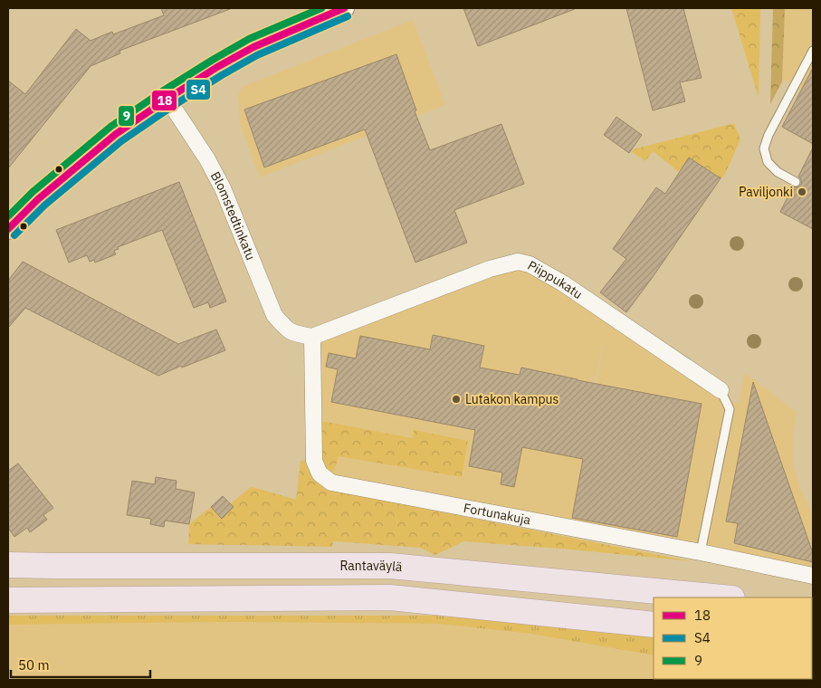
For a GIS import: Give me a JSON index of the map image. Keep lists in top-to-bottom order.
{
  "streets": {
    "highway": ["Rantaväylä"],
    "street": ["Blomstedtinkatu", "Piippukatu", "Fortunakuja"]
  },
  "crossings": [
    ["Blomstedtinkatu", "Piippukatu"],
    ["Piippukatu", "Fortunakuja"]
  ],
  "places": ["Paviljonki", "Lutakon kampus"],
  "lines": ["transit line 18", "transit line 9", "transit line S4"],
  "legend": ["18", "S4", "9"],
  "scale_bar": "50 m"
}
